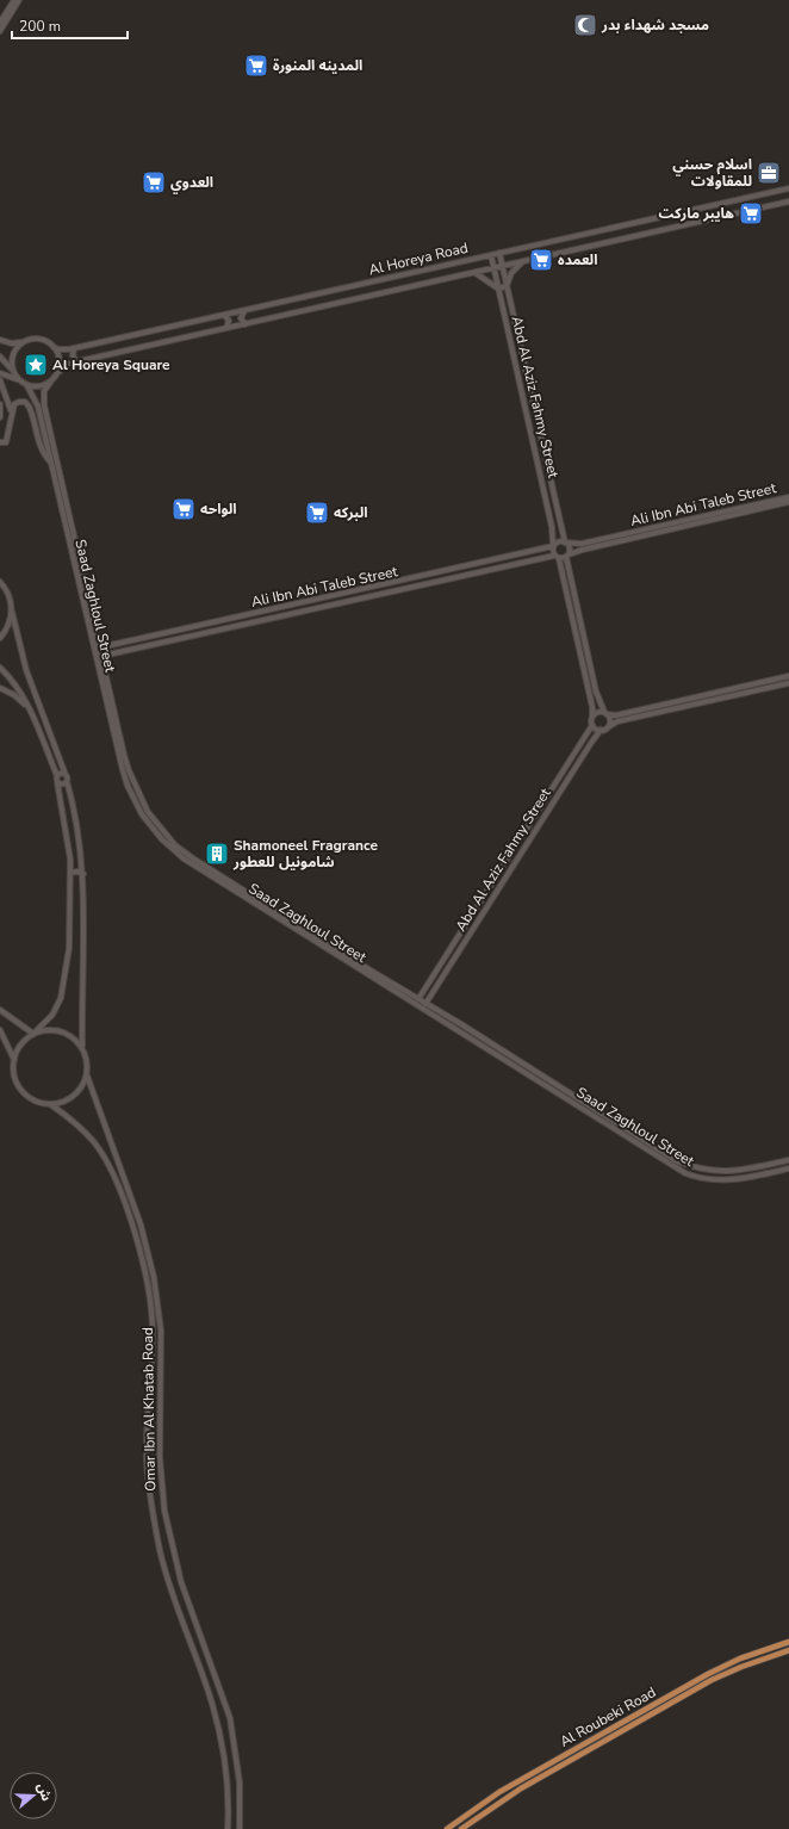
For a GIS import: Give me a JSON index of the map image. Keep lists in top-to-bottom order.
{
  "streets": {
    "main road": ["Al Roubeki Road"],
    "street": [
      "Al Horeya Road",
      "Abd Al Aziz Fahmy Street",
      "Ali Ibn Abi Taleb Street",
      "Saad Zaghloul Street",
      "Omar Ibn Al Khatab Road"
    ]
  },
  "crossings": [
    ["Al Horeya Road", "Abd Al Aziz Fahmy Street"],
    ["Al Horeya Road", "Saad Zaghloul Street"],
    ["Abd Al Aziz Fahmy Street", "Ali Ibn Abi Taleb Street"],
    ["Abd Al Aziz Fahmy Street", "Saad Zaghloul Street"],
    ["Ali Ibn Abi Taleb Street", "Saad Zaghloul Street"]
  ],
  "places": {
    "mosque": ["مسجد شهداء بدر"],
    "supermarket": [
      "المدينه المنورة",
      "العدوي",
      "هايبر ماركت",
      "العمده",
      "الواحه",
      "البركه"
    ],
    "office": ["اسلام حسني للمقاولات"],
    "place": ["Al Horeya Square"],
    "building": ["Shamoneel Fragrance شامونيل للعطور"]
  },
  "scale_bar": "200 m",
  "north": "right"
}
